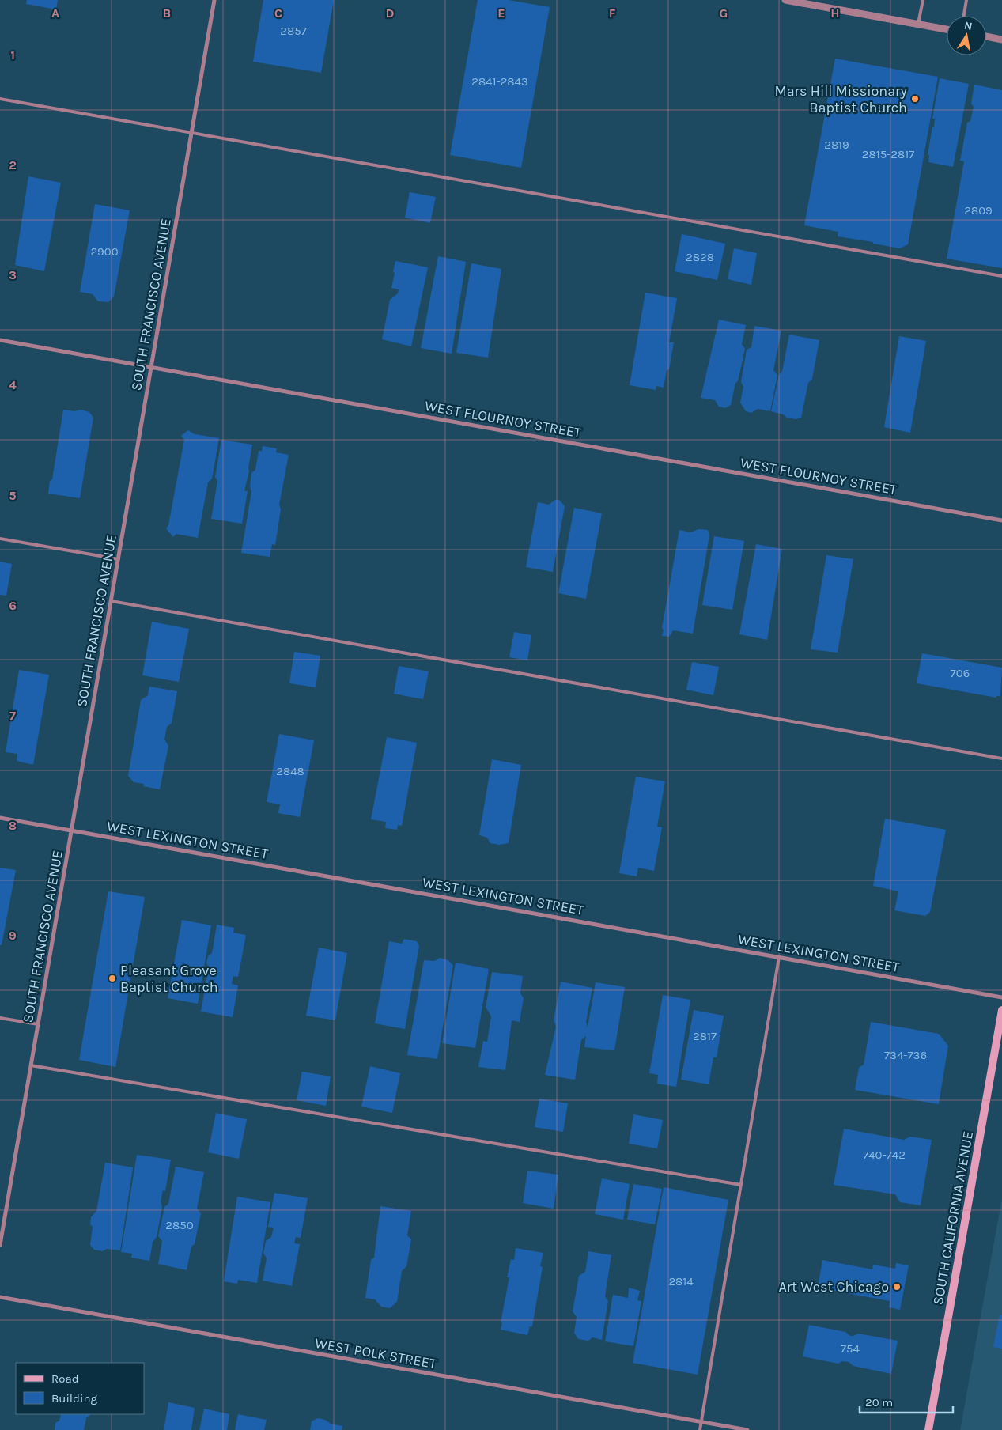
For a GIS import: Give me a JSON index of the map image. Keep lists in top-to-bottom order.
{
  "streets": {
    "main road": ["SOUTH CALIFORNIA AVENUE"],
    "street": [
      "SOUTH FRANCISCO AVENUE",
      "WEST FLOURNOY STREET",
      "WEST LEXINGTON STREET",
      "WEST POLK STREET"
    ]
  },
  "crossings": [
    ["SOUTH FRANCISCO AVENUE", "WEST FLOURNOY STREET"],
    ["SOUTH FRANCISCO AVENUE", "WEST LEXINGTON STREET"]
  ],
  "places": ["Mars Hill Missionary Baptist Church", "Pleasant Grove Baptist Church", "Art West Chicago"],
  "house_numbers": [
    "2857",
    "2841-2843",
    "2819",
    "2815-2817",
    "2809",
    "2900",
    "2828",
    "706",
    "2848",
    "2817",
    "734-736",
    "740-742",
    "2850",
    "2814",
    "754"
  ],
  "legend": ["Road", "Building"],
  "scale_bar": "20 m",
  "north": "top",
  "grid": {
    "columns": [
      "A",
      "B",
      "C",
      "D",
      "E",
      "F",
      "G",
      "H"
    ],
    "rows": [
      "1",
      "2",
      "3",
      "4",
      "5",
      "6",
      "7",
      "8",
      "9"
    ]
  }
}
